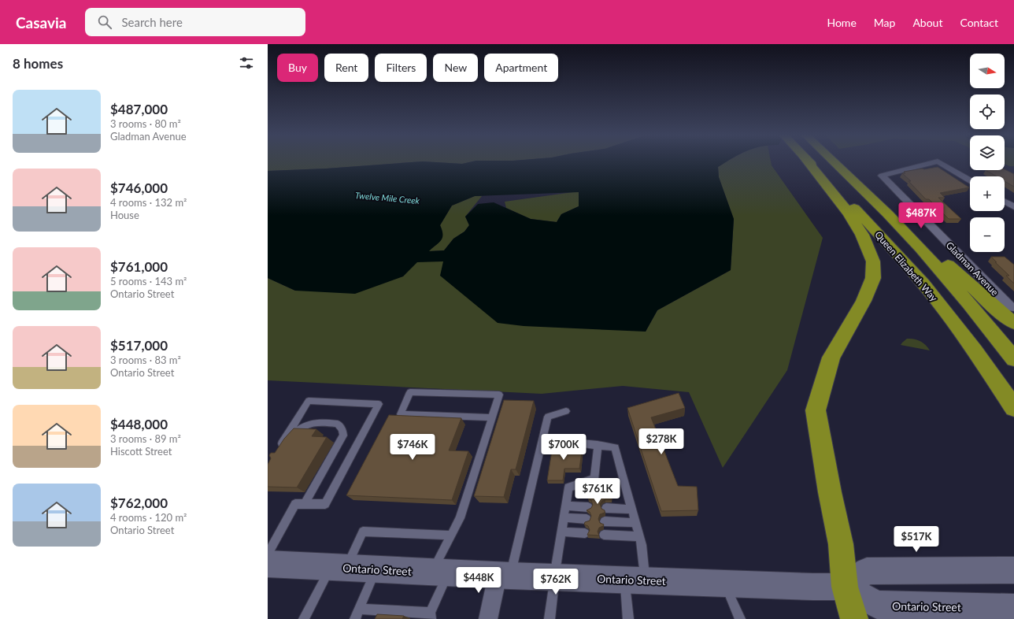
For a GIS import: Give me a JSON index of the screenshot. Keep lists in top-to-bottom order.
{
  "streets": {
    "highway": ["Queen Elizabeth Way"],
    "main road": ["Ontario Street"],
    "street": ["Gladman Avenue"]
  },
  "water": ["Twelve Mile Creek"],
  "north": "right",
  "page": {
    "header": "Casavia",
    "search": "Search here",
    "nav": [
      "Home",
      "Map",
      "About",
      "Contact"
    ],
    "heading": "8 homes",
    "map_buttons": ["+", "−"],
    "chip": [
      "Buy",
      "Rent",
      "Filters",
      "New",
      "Apartment"
    ],
    "list": [
      {
        "name": "$487,000",
        "note": "3 rooms · 80 m² · Gladman Avenue"
      },
      {
        "name": "$746,000",
        "note": "4 rooms · 132 m² · House"
      },
      {
        "name": "$761,000",
        "note": "5 rooms · 143 m² · Ontario Street"
      },
      {
        "name": "$517,000",
        "note": "3 rooms · 83 m² · Ontario Street"
      },
      {
        "name": "$448,000",
        "note": "3 rooms · 89 m² · Hiscott Street"
      },
      {
        "name": "$762,000",
        "note": "4 rooms · 120 m² · Ontario Street"
      }
    ],
    "price": [
      "$487K",
      "$278K",
      "$746K",
      "$700K",
      "$761K",
      "$517K",
      "$448K",
      "$762K"
    ]
  }
}
